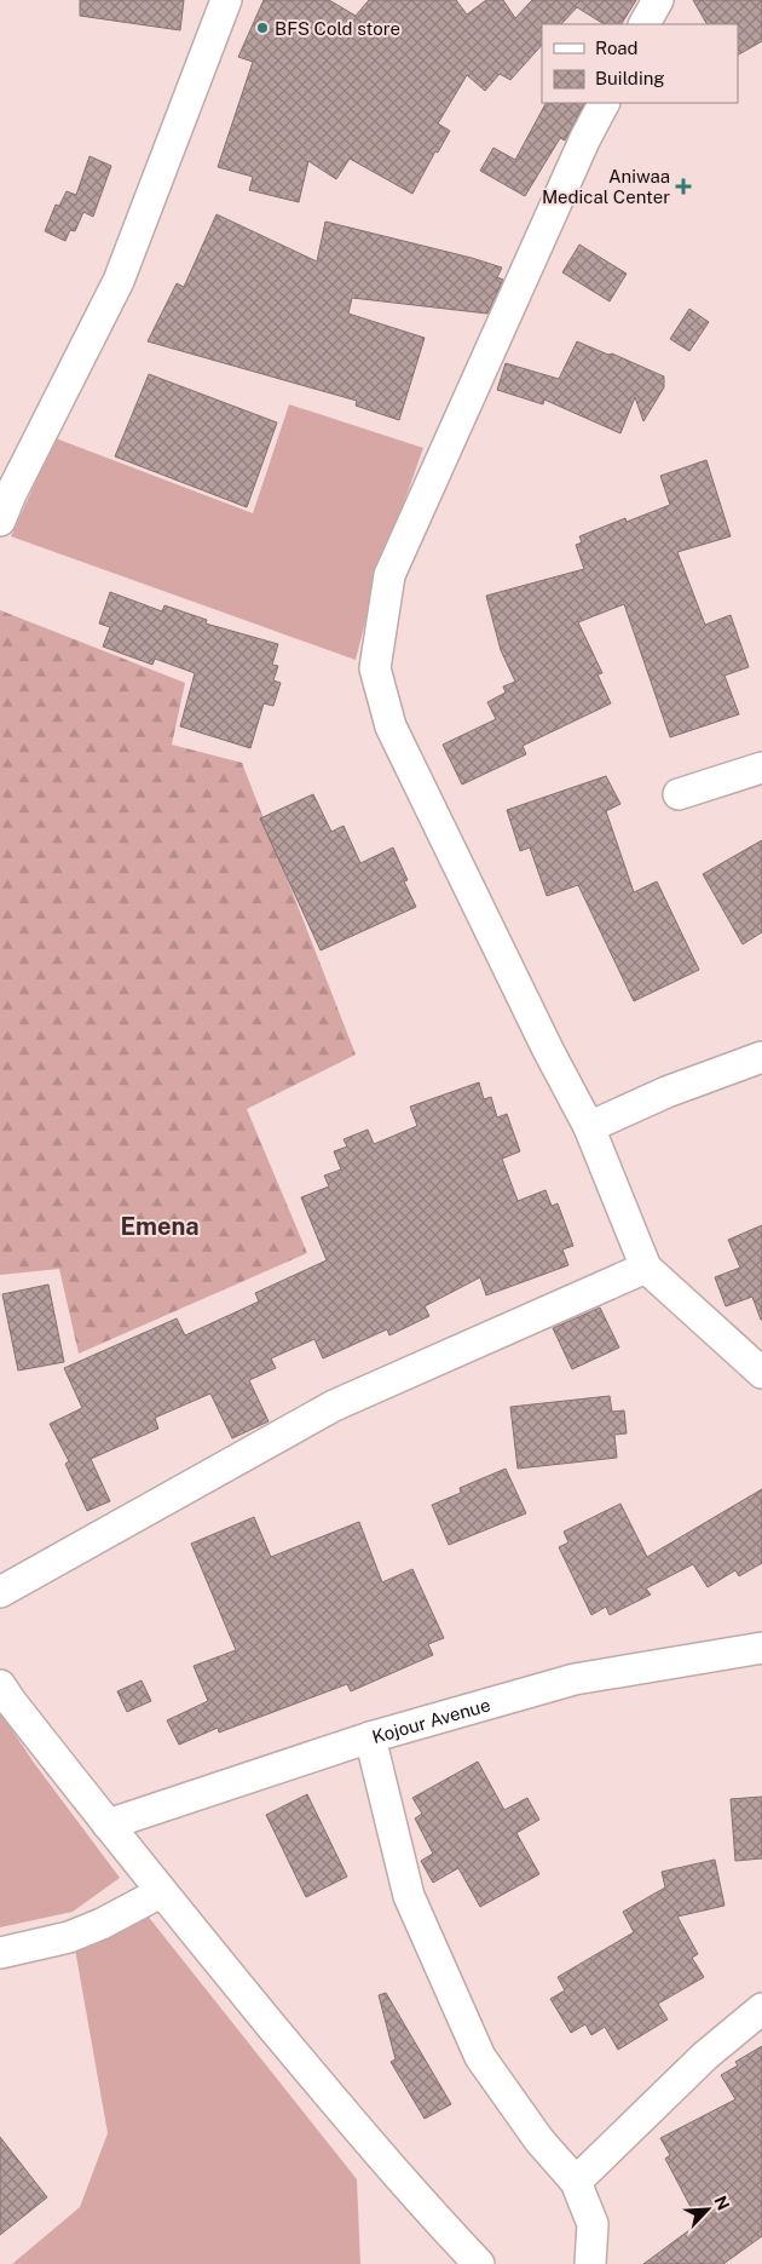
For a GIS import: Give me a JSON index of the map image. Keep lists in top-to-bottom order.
{
  "streets": {
    "street": ["Kojour Avenue"]
  },
  "districts": ["Emena"],
  "places": {
    "other": ["BFS Cold store"],
    "health": ["Aniwaa Medical Center"]
  },
  "legend": ["Road", "Building"],
  "north": "top right"
}
